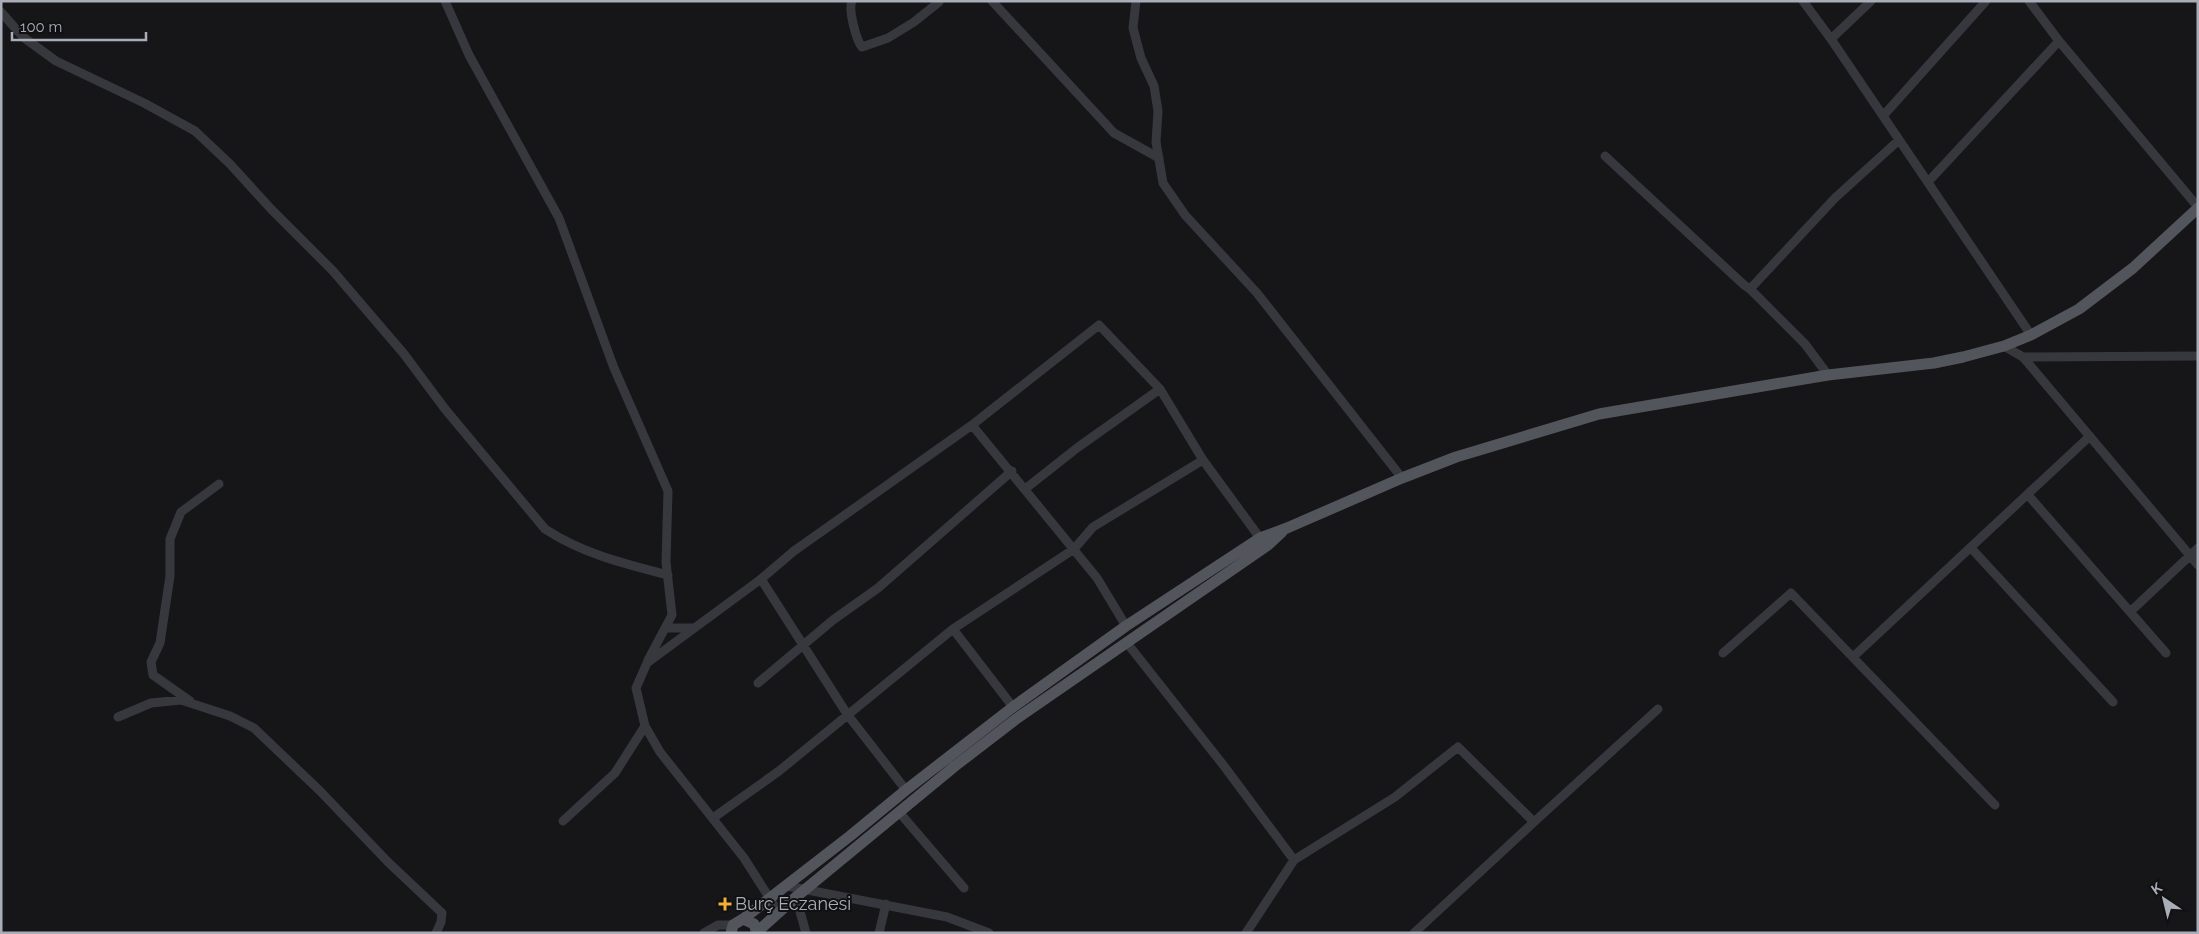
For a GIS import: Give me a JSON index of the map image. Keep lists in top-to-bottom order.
{
  "places": {
    "health": ["Burç Eczanesi"]
  },
  "scale_bar": "100 m",
  "north": "top left"
}
